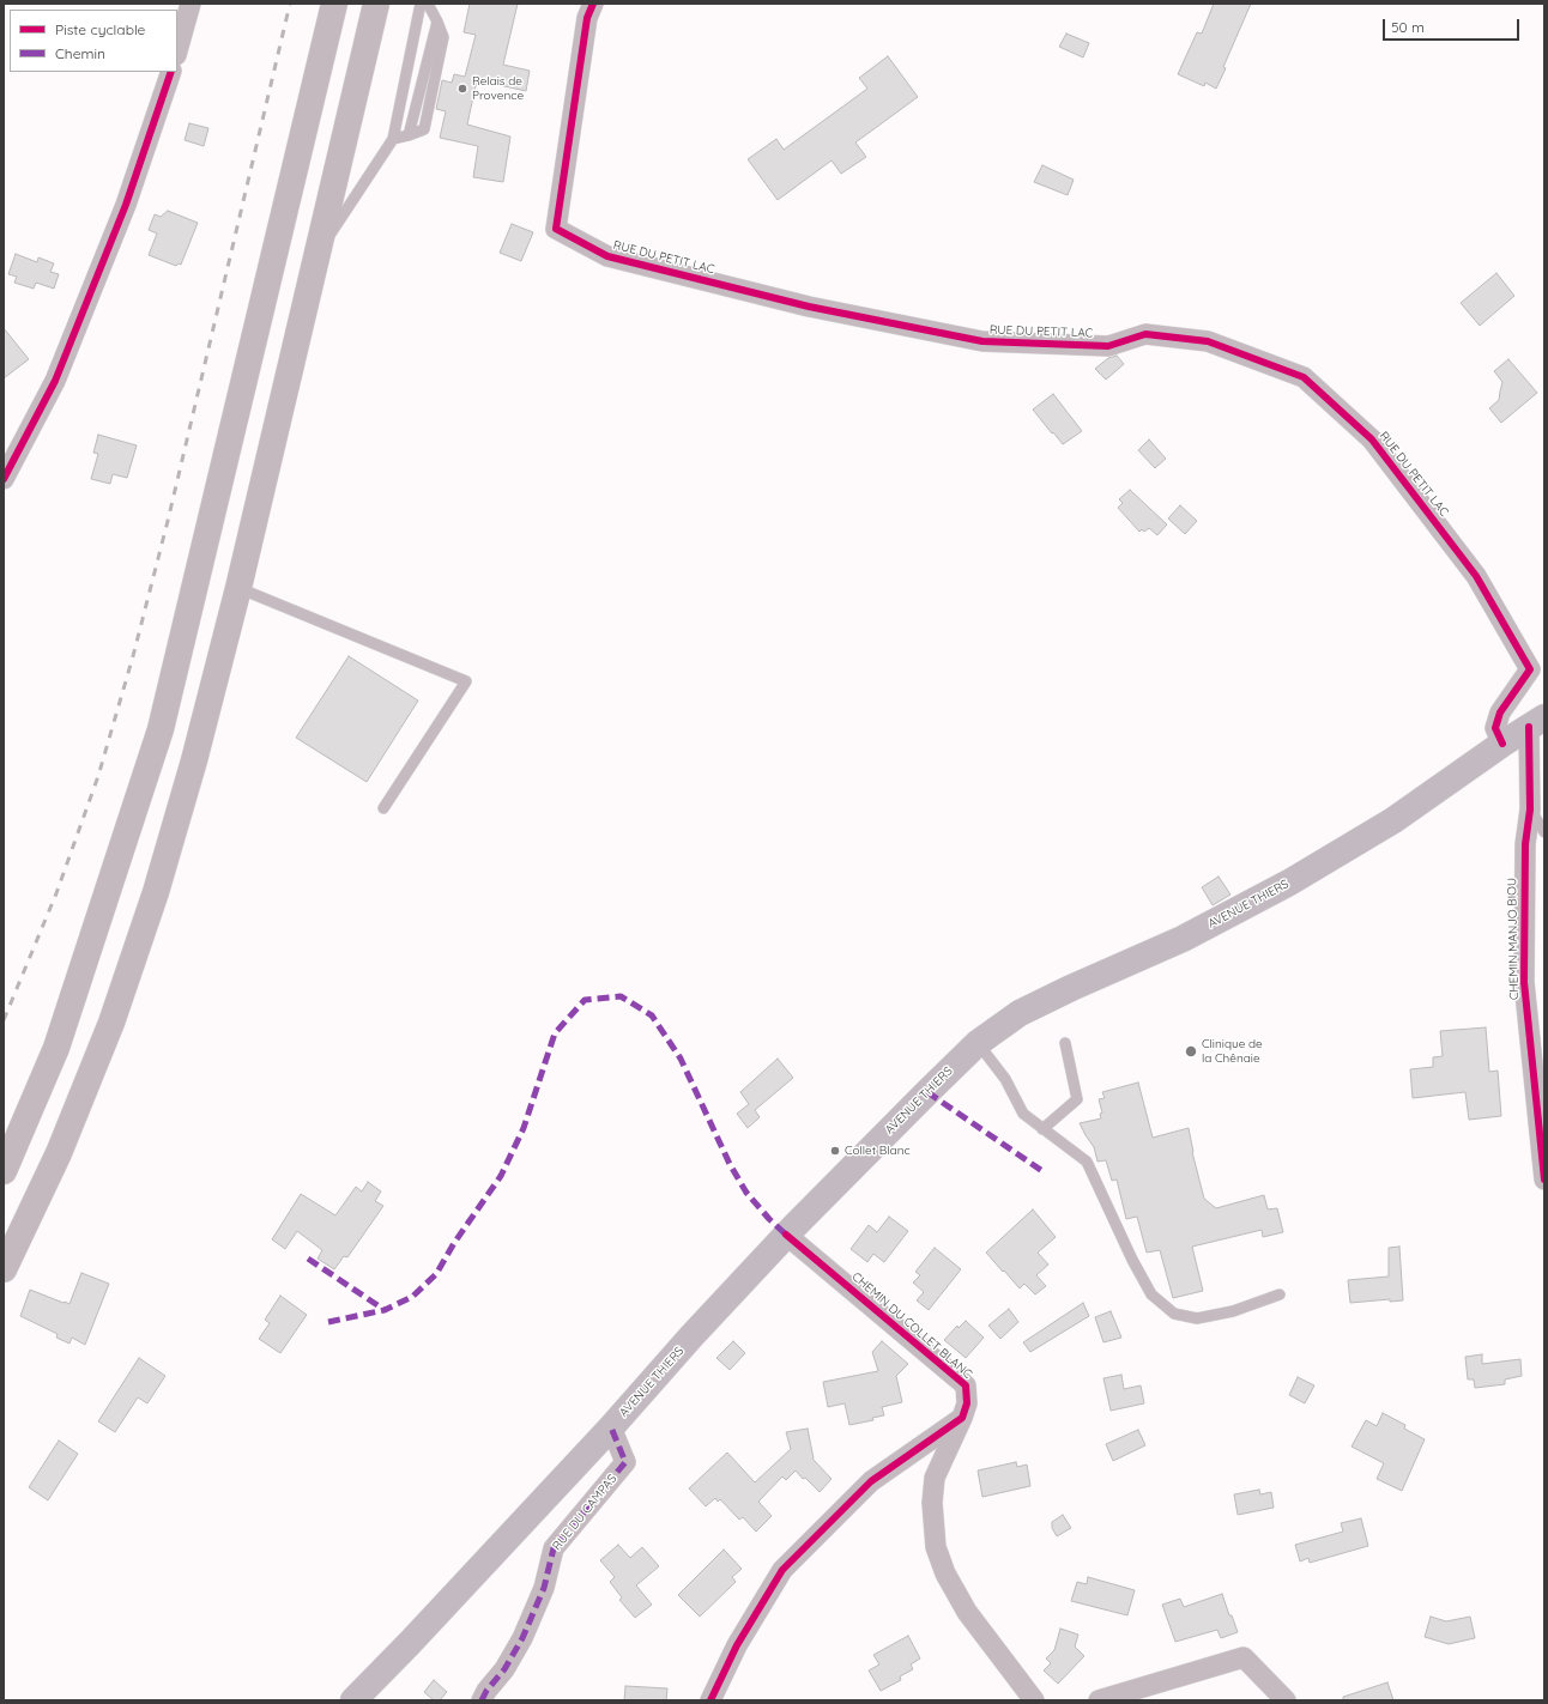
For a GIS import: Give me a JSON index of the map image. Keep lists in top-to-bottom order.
{
  "streets": {
    "main road": ["AVENUE THIERS"],
    "street": [
      "RUE DU PETIT LAC",
      "CHEMIN MANJO BIOU",
      "CHEMIN DU COLLET BLANC",
      "RUE DU CAMPAS"
    ]
  },
  "crossings": [
    ["RUE DU PETIT LAC", "AVENUE THIERS"],
    ["AVENUE THIERS", "CHEMIN MANJO BIOU"],
    ["AVENUE THIERS", "CHEMIN DU COLLET BLANC"],
    ["AVENUE THIERS", "RUE DU CAMPAS"]
  ],
  "places": ["Relais de Provence", "Clinique de la Chênaie", "Collet Blanc"],
  "legend": ["Piste cyclable", "Chemin"],
  "scale_bar": "50 m"
}
